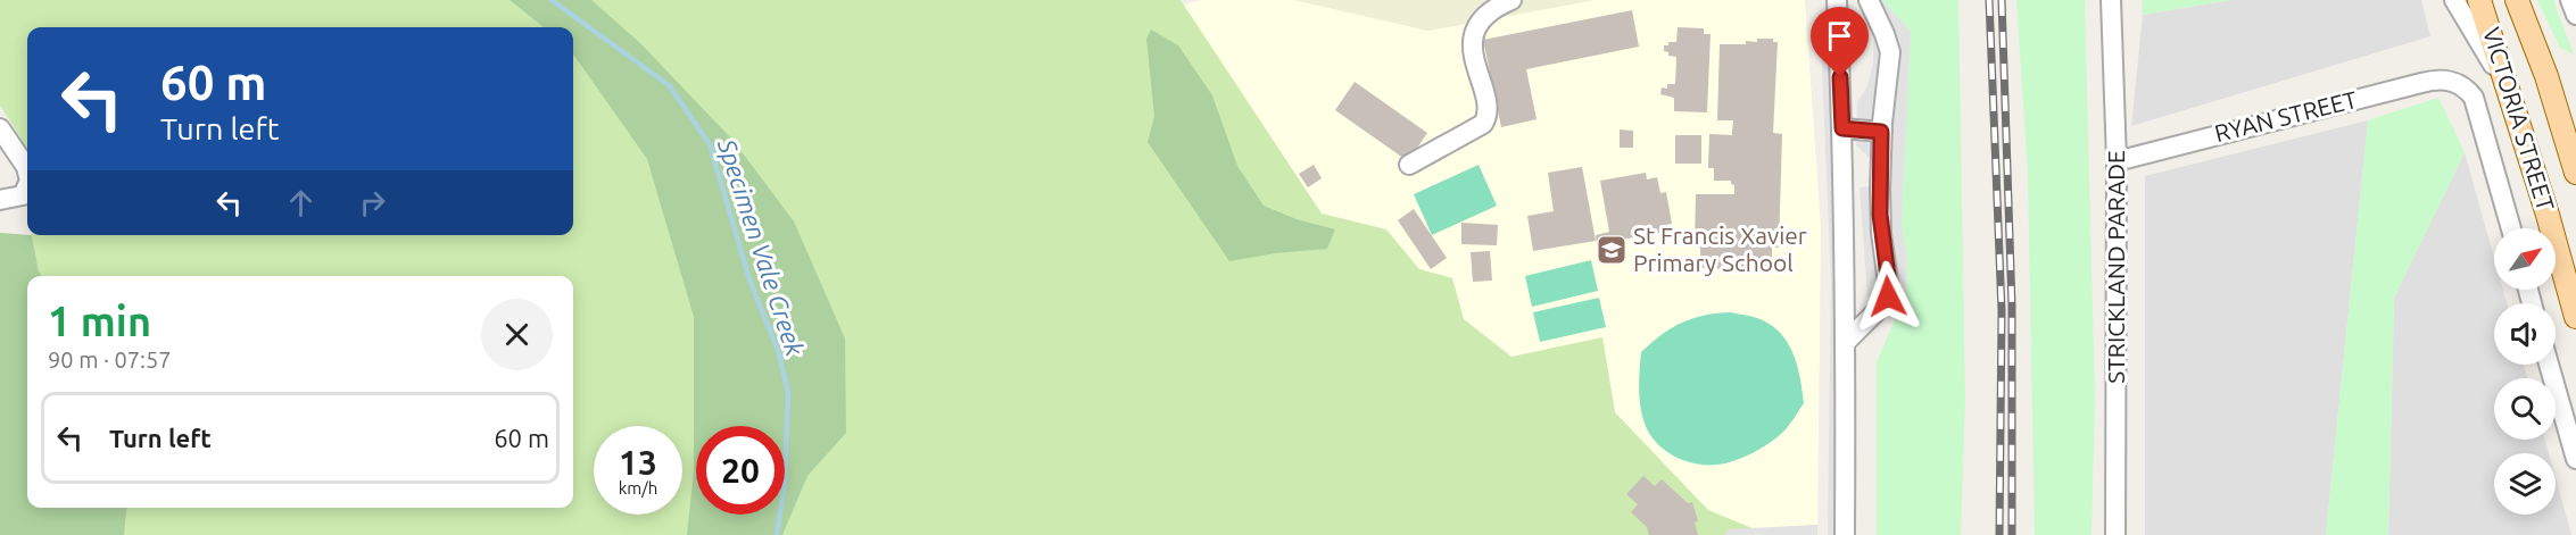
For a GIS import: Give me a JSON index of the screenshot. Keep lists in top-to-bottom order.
{
  "streets": {
    "main road": ["VICTORIA STREET"],
    "street": ["RYAN STREET", "STRICKLAND PARADE"]
  },
  "crossings": [
    ["RYAN STREET", "STRICKLAND PARADE"]
  ],
  "water": ["Specimen Vale Creek"],
  "places": {
    "school or university": ["St Francis Xavier Primary School"]
  },
  "north": "top right",
  "page": {
    "turn": ["60 m", "Turn left"],
    "heading": ["1 min", "90 m · 07:57"],
    "list": [
      {
        "name": "Turn left",
        "value": "60 m"
      }
    ],
    "speed": "13 km/h",
    "limit": "20"
  }
}
